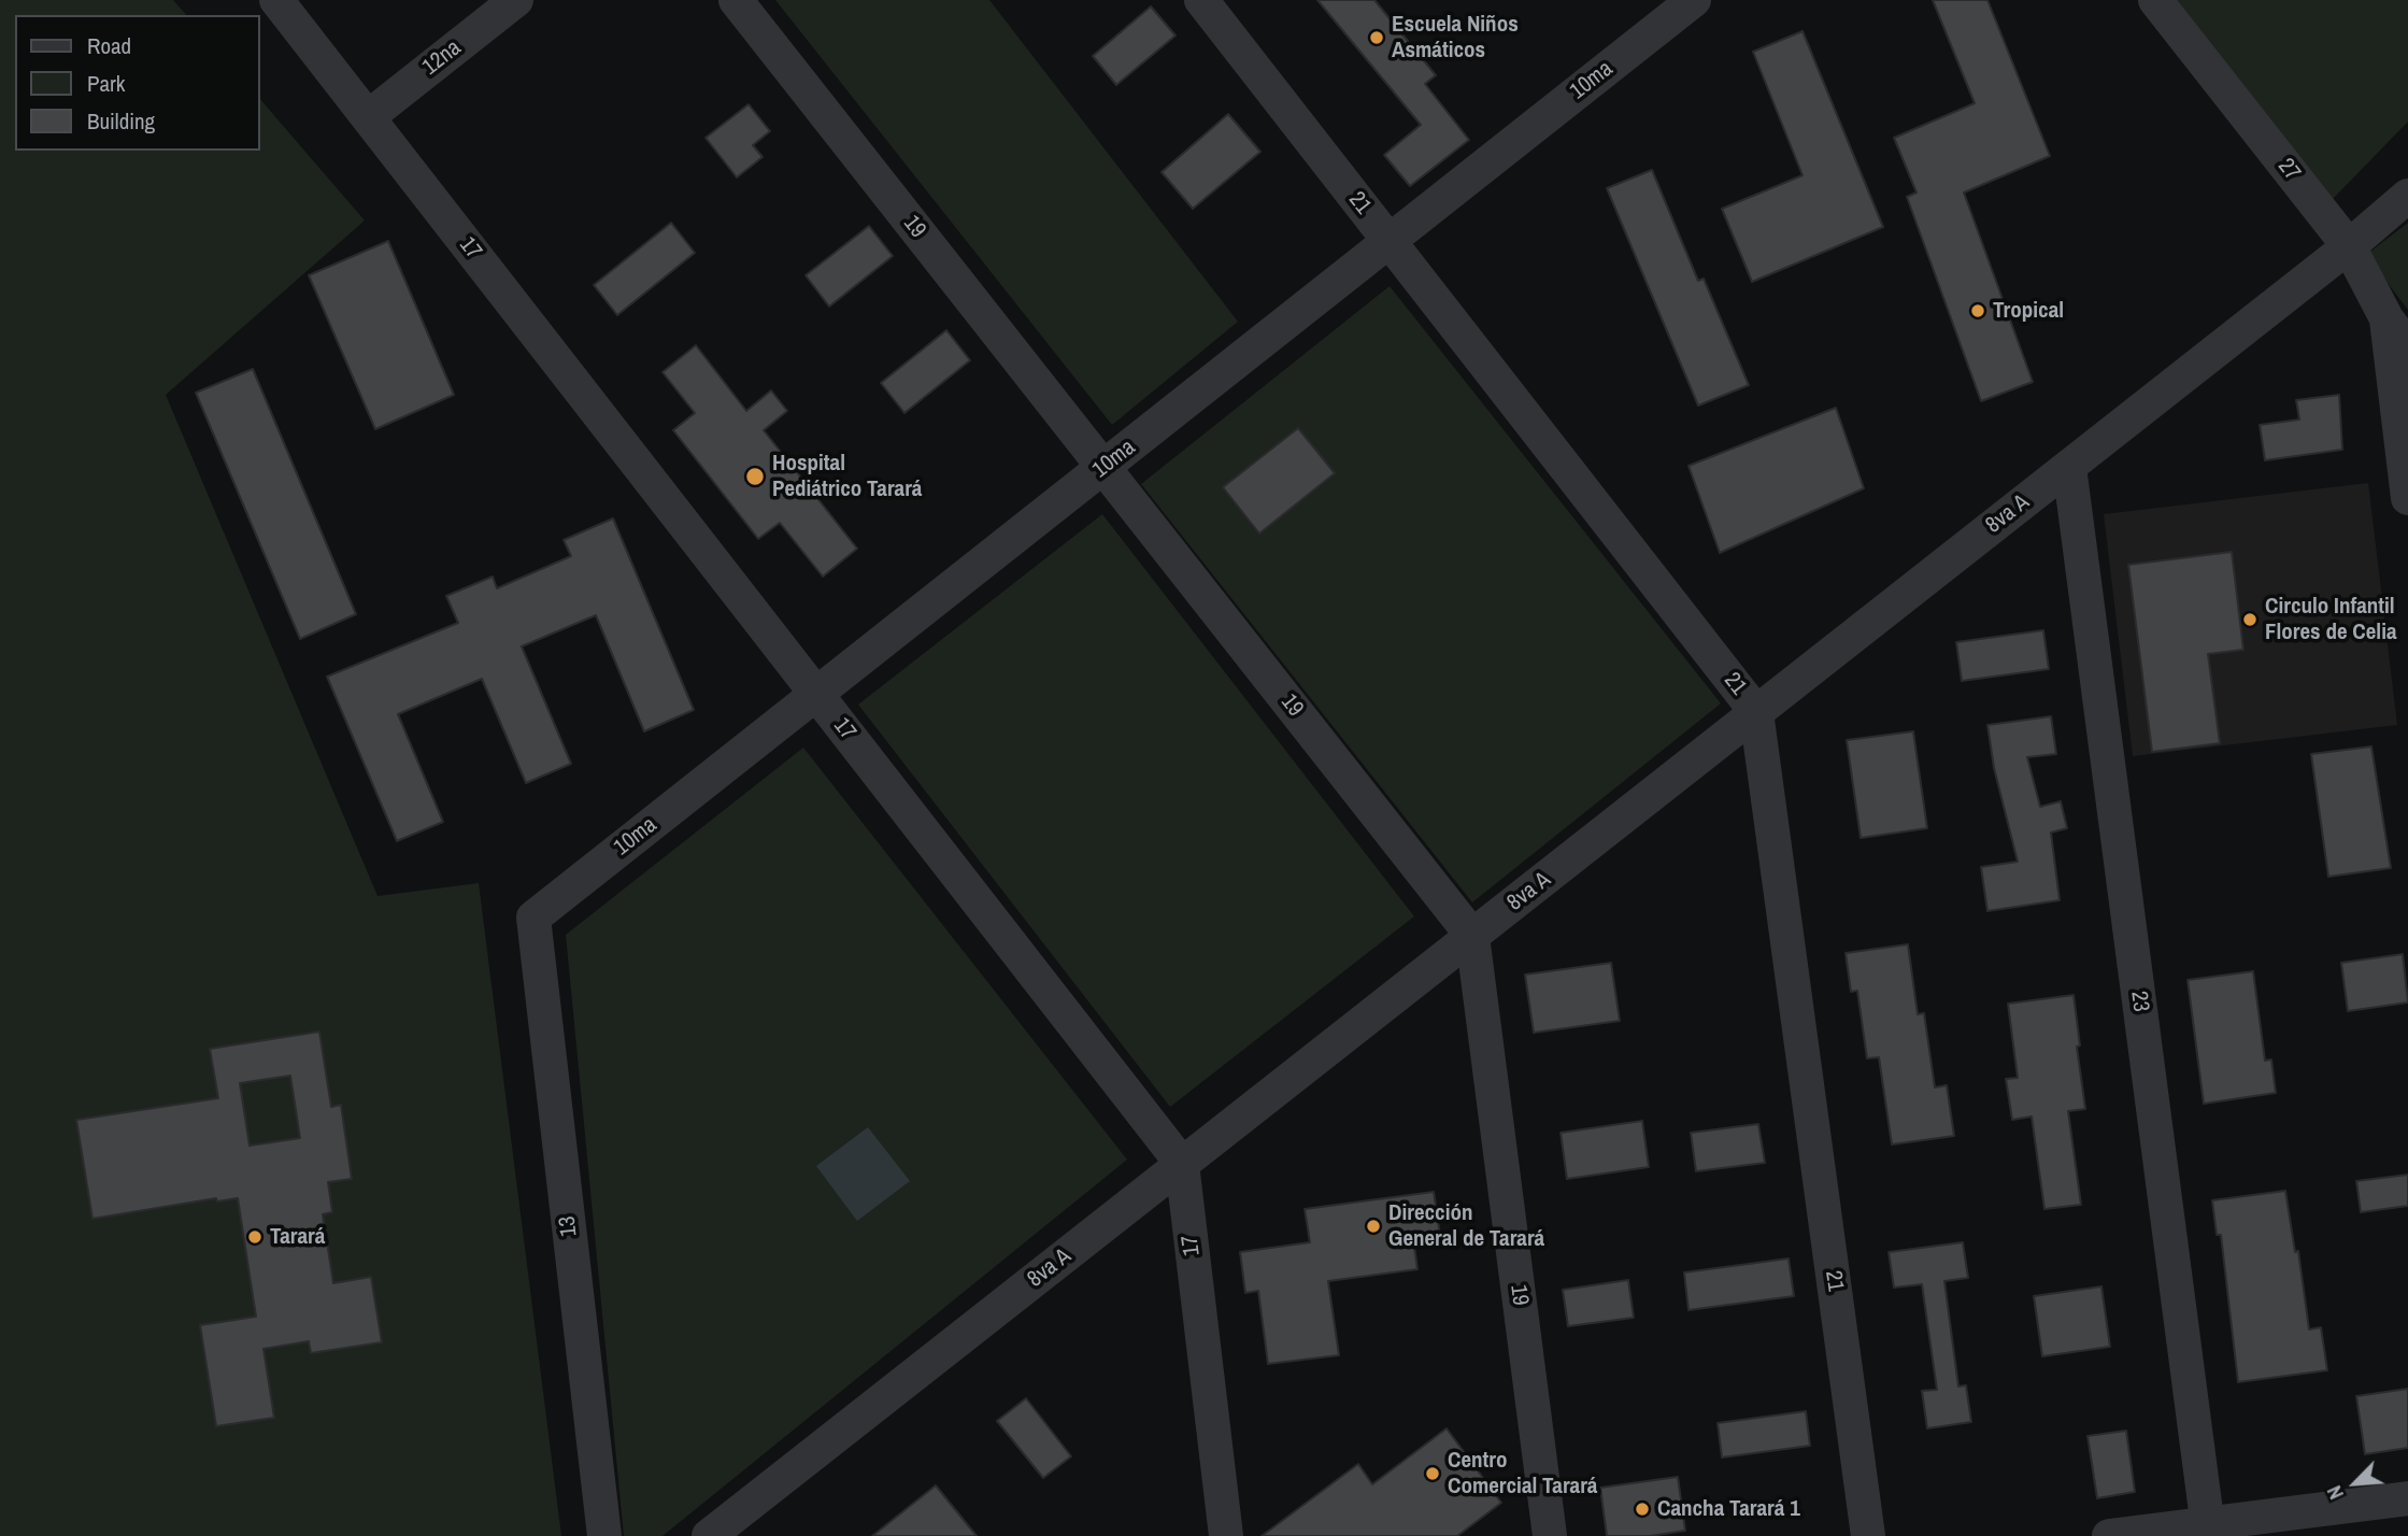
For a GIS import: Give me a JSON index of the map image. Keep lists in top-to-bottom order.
{
  "streets": {
    "street": [
      "12na",
      "10ma",
      "27",
      "21",
      "19",
      "17",
      "8va A",
      "23",
      "13"
    ]
  },
  "crossings": [
    ["12na", "17"],
    ["10ma", "21"],
    ["10ma", "19"],
    ["10ma", "17"],
    ["10ma", "13"],
    ["27", "8va A"],
    ["21", "8va A"],
    ["19", "8va A"],
    ["17", "8va A"],
    ["8va A", "23"]
  ],
  "places": [
    "Escuela Niños Asmáticos",
    "Tropical",
    "Hospital Pediátrico Tarará",
    "Circulo Infantil Flores de Celia",
    "Dirección General de Tarará",
    "Tarará",
    "Centro Comercial Tarará",
    "Cancha Tarará 1"
  ],
  "legend": ["Road", "Park", "Building"],
  "north": "bottom left"
}
